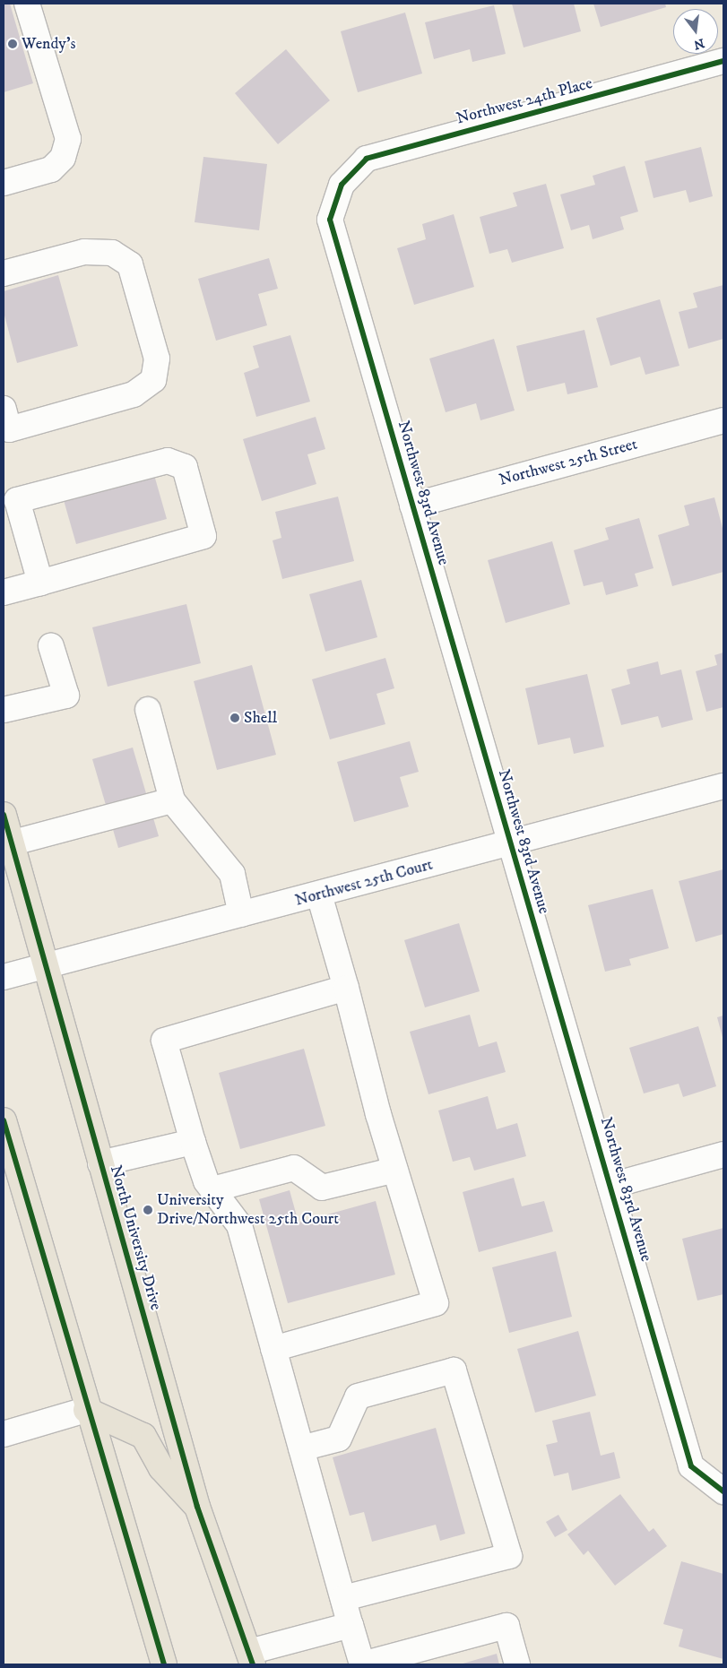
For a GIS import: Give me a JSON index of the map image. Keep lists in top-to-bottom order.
{
  "streets": {
    "main road": ["North University Drive"],
    "street": [
      "Northwest 24th Place",
      "Northwest 25th Street",
      "Northwest 83rd Avenue",
      "Northwest 25th Court"
    ]
  },
  "crossings": [
    ["Northwest 24th Place", "Northwest 83rd Avenue"],
    ["Northwest 25th Street", "Northwest 83rd Avenue"],
    ["Northwest 83rd Avenue", "Northwest 25th Court"],
    ["Northwest 25th Court", "North University Drive"]
  ],
  "places": ["Wendy's", "Shell", "University Drive/Northwest 25th Court"],
  "north": "bottom"
}
